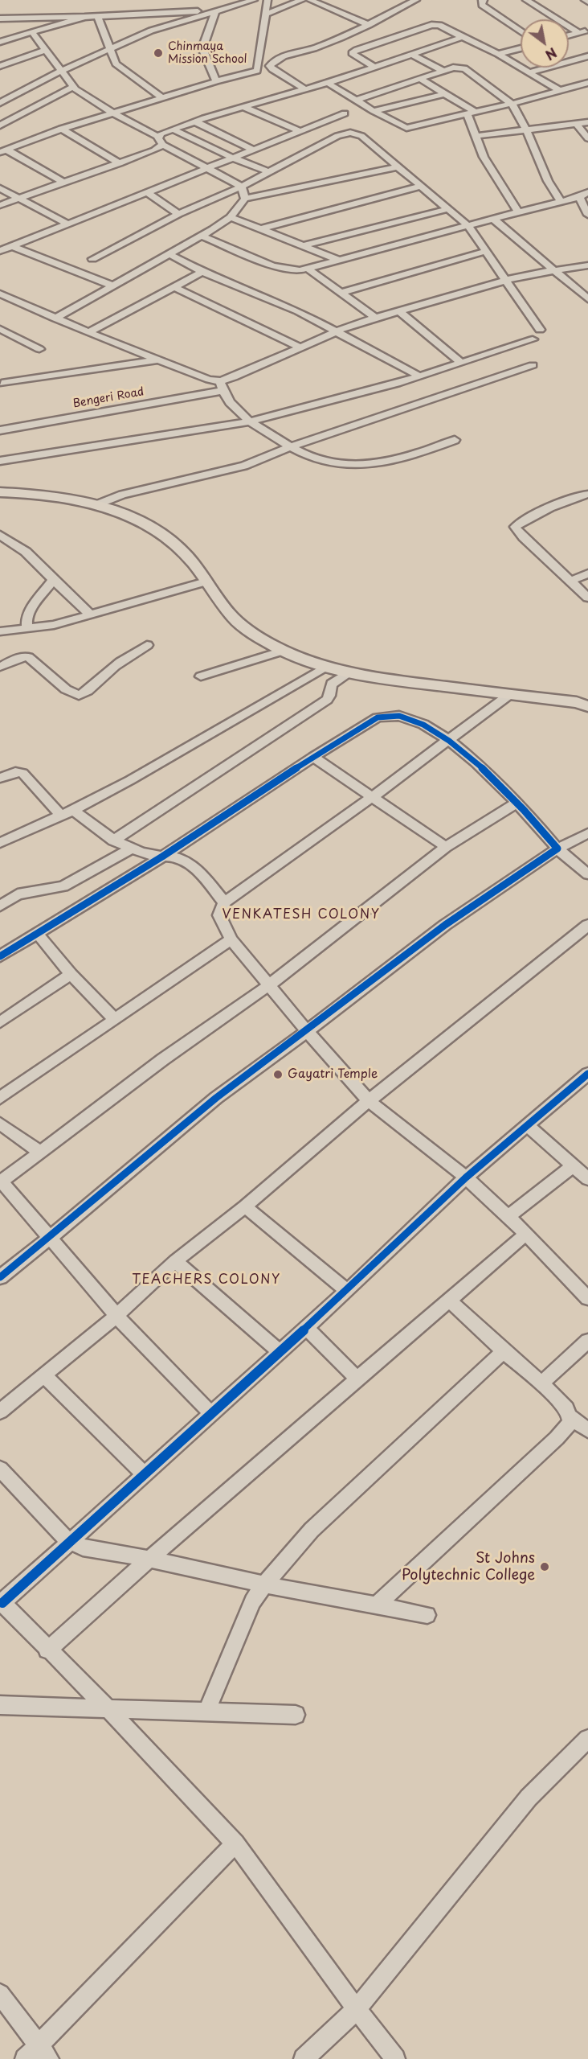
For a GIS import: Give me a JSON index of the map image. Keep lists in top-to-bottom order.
{
  "streets": {
    "street": ["Bengeri Road"]
  },
  "districts": ["VENKATESH COLONY", "TEACHERS COLONY"],
  "places": ["Chinmaya Mission School", "Gayatri Temple", "St Johns Polytechnic College"],
  "north": "bottom right"
}
